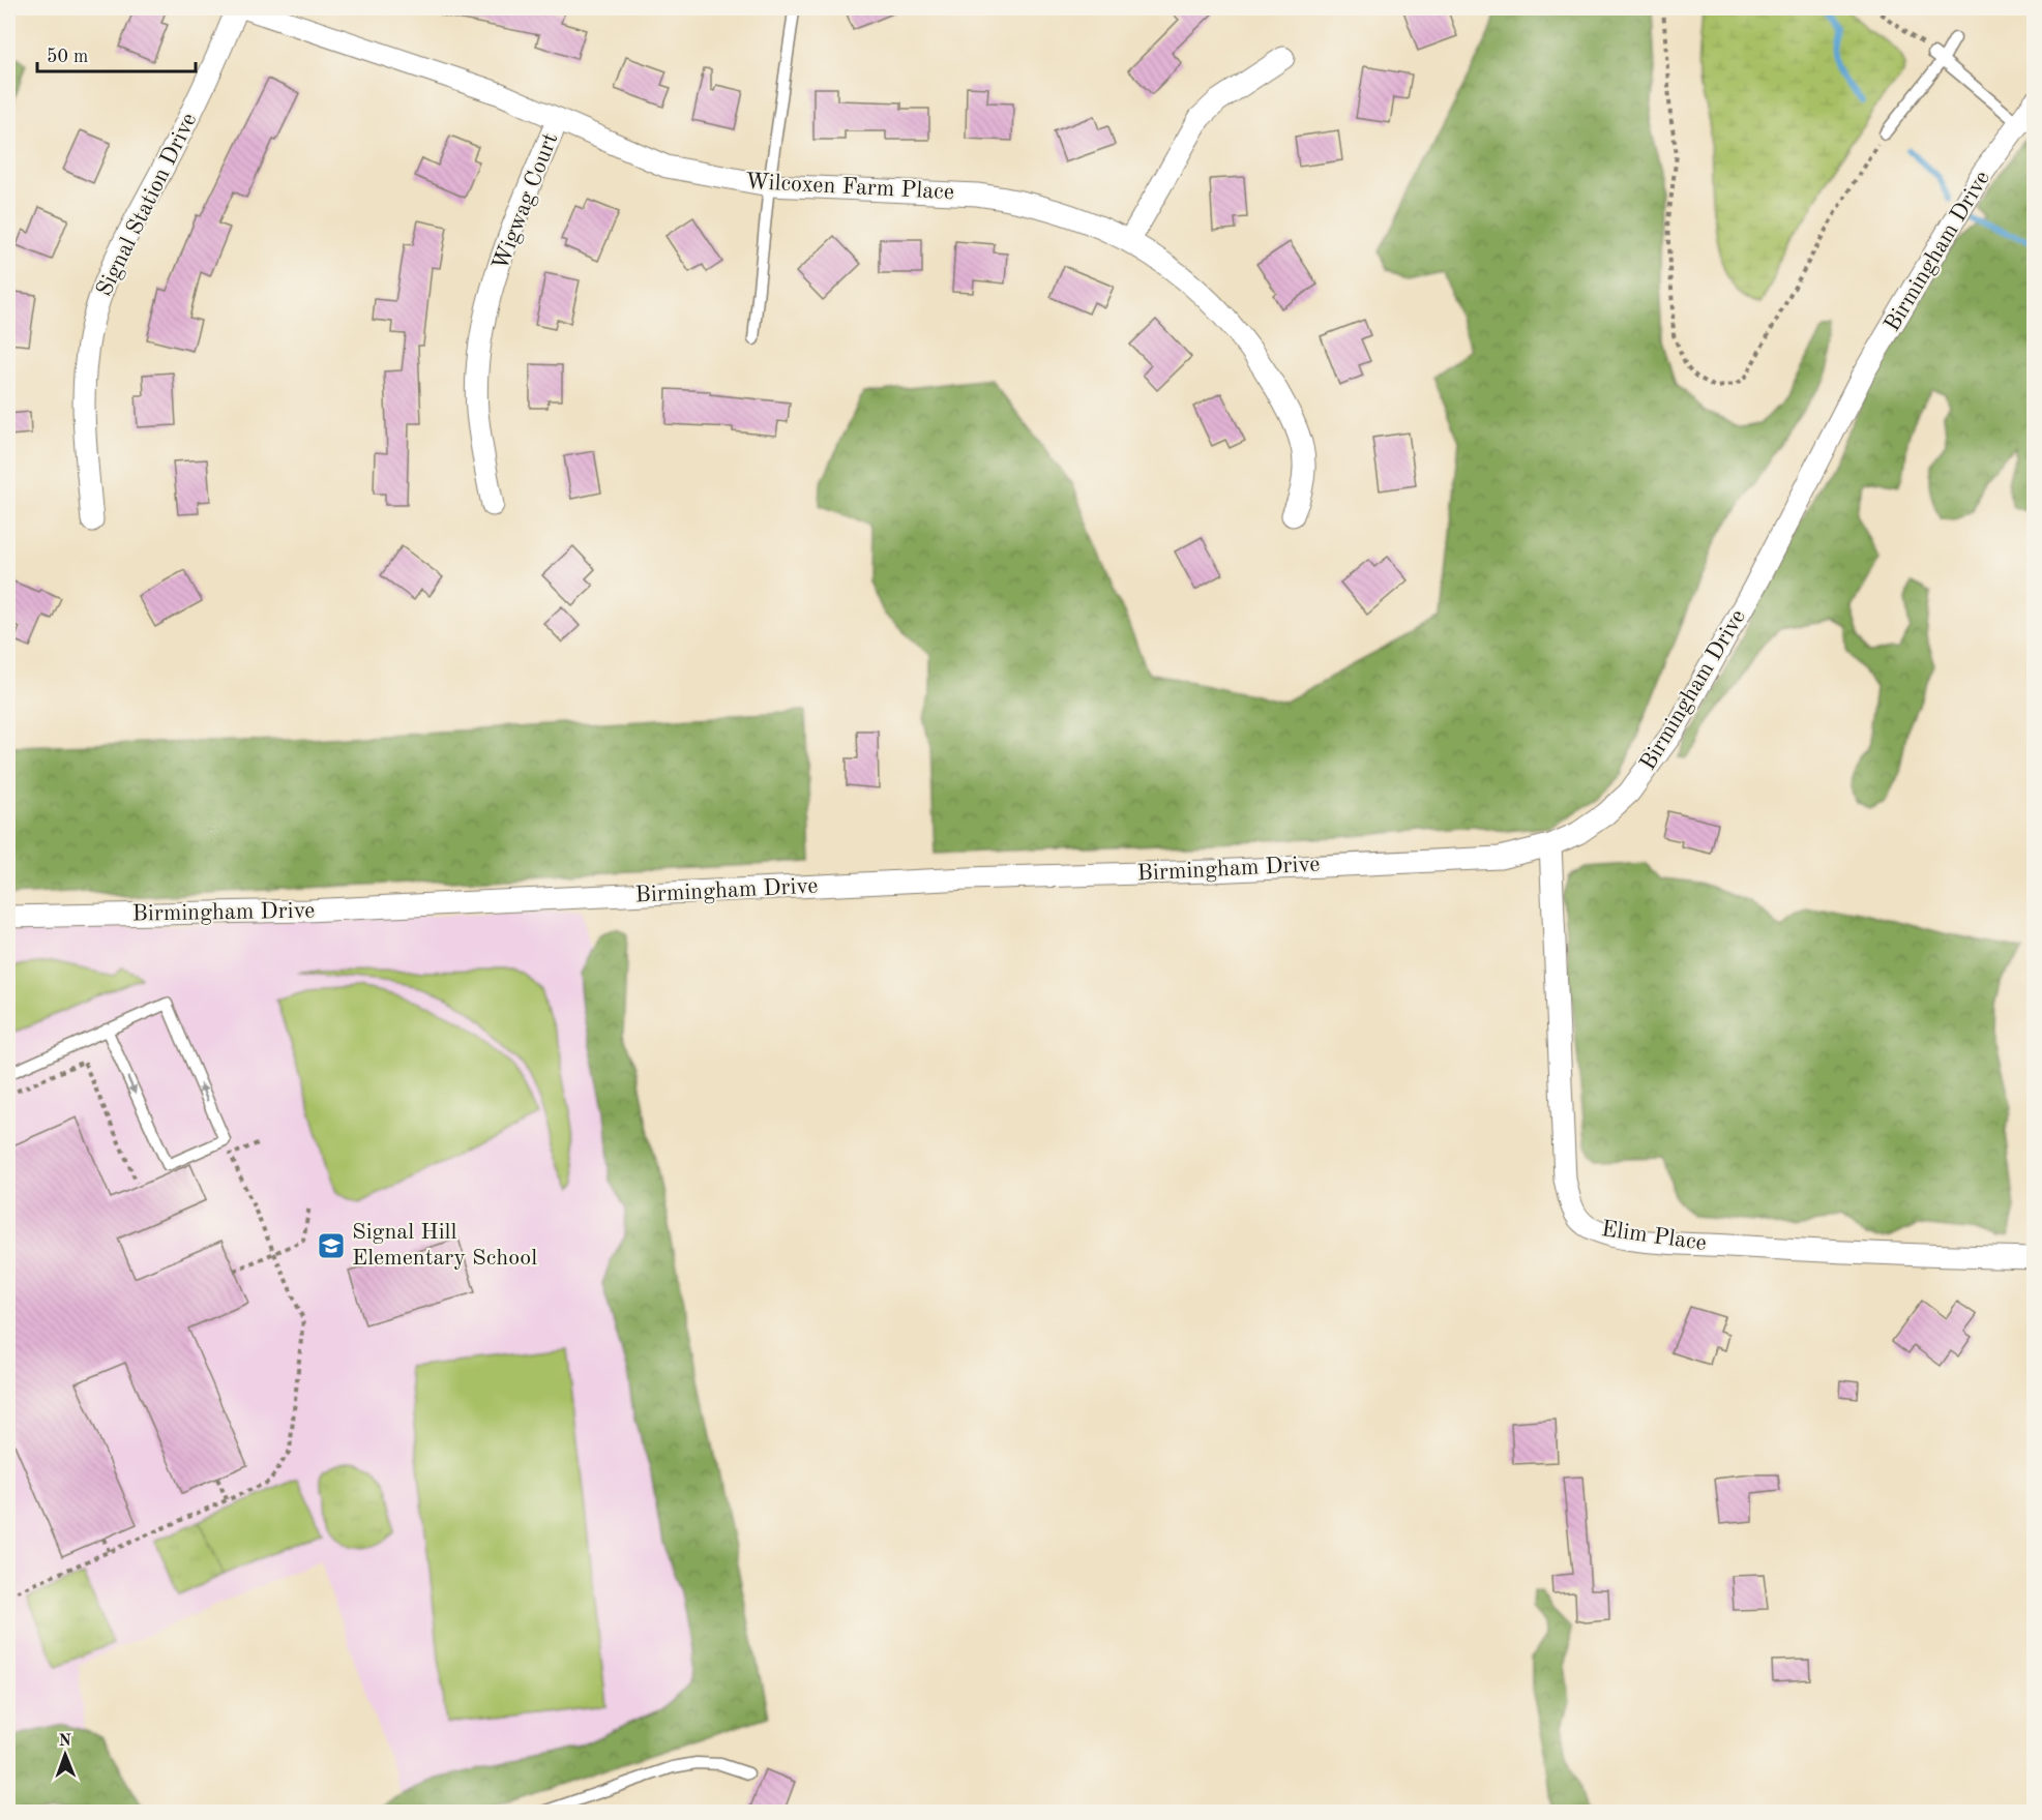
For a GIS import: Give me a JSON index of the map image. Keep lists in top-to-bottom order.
{
  "streets": {
    "street": [
      "Wilcoxen Farm Place",
      "Wigwag Court",
      "Signal Station Drive",
      "Birmingham Drive",
      "Elim Place"
    ]
  },
  "crossings": [
    ["Wilcoxen Farm Place", "Wigwag Court"],
    ["Birmingham Drive", "Elim Place"]
  ],
  "places": {
    "school or university": ["Signal Hill Elementary School"]
  },
  "scale_bar": "50 m",
  "north": "top"
}
